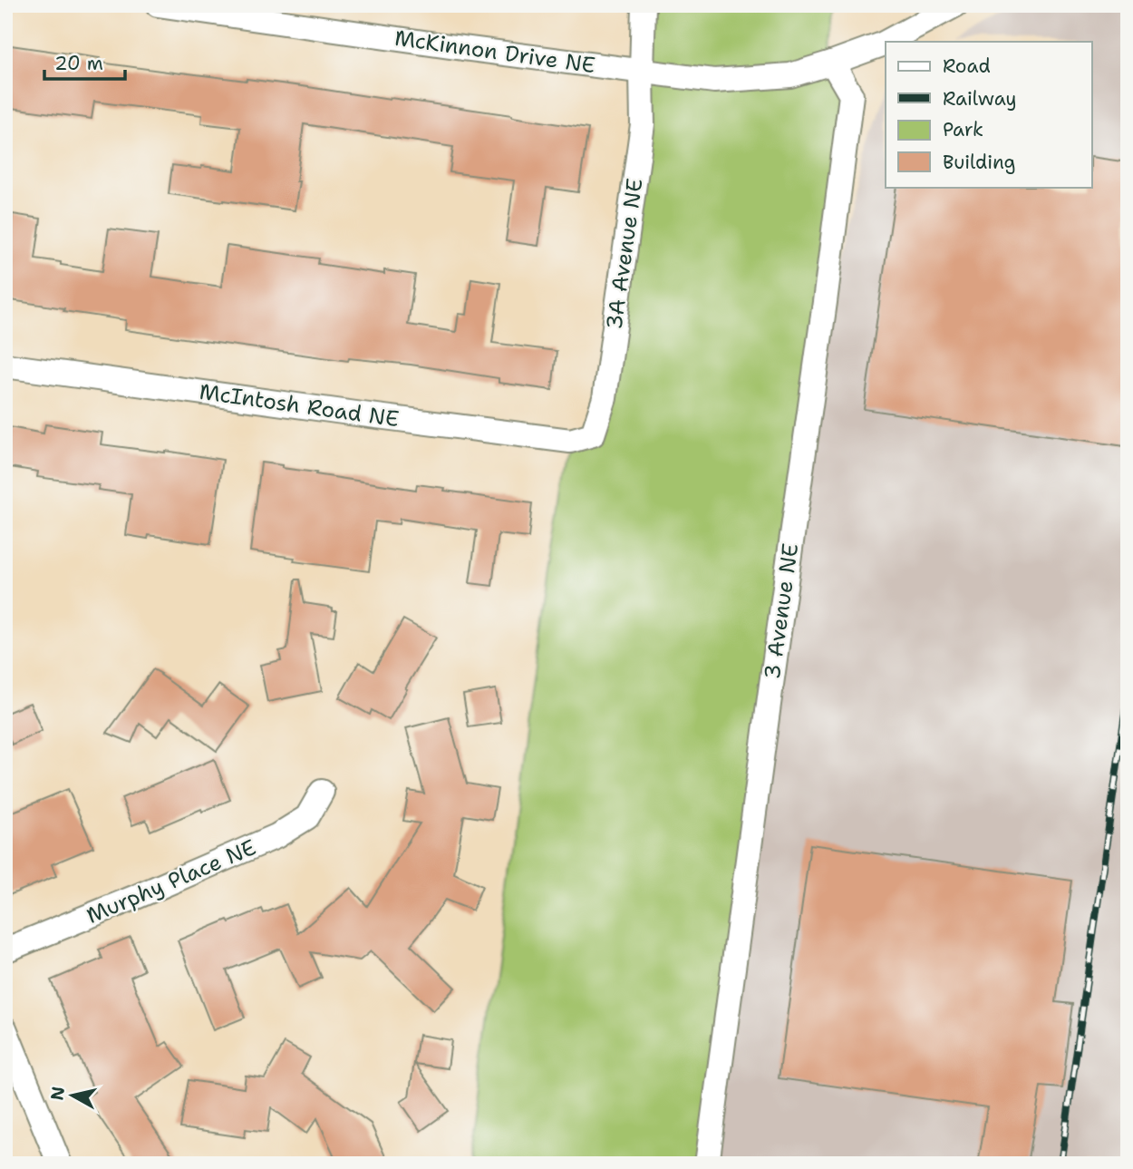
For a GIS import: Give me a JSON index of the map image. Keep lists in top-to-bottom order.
{
  "streets": {
    "street": [
      "McKinnon Drive NE",
      "3A Avenue NE",
      "McIntosh Road NE",
      "3 Avenue NE",
      "Murphy Place NE"
    ]
  },
  "crossings": [
    ["McKinnon Drive NE", "3A Avenue NE"],
    ["McKinnon Drive NE", "3 Avenue NE"],
    ["3A Avenue NE", "McIntosh Road NE"]
  ],
  "legend": [
    "Road",
    "Railway",
    "Park",
    "Building"
  ],
  "scale_bar": "20 m",
  "north": "left"
}
